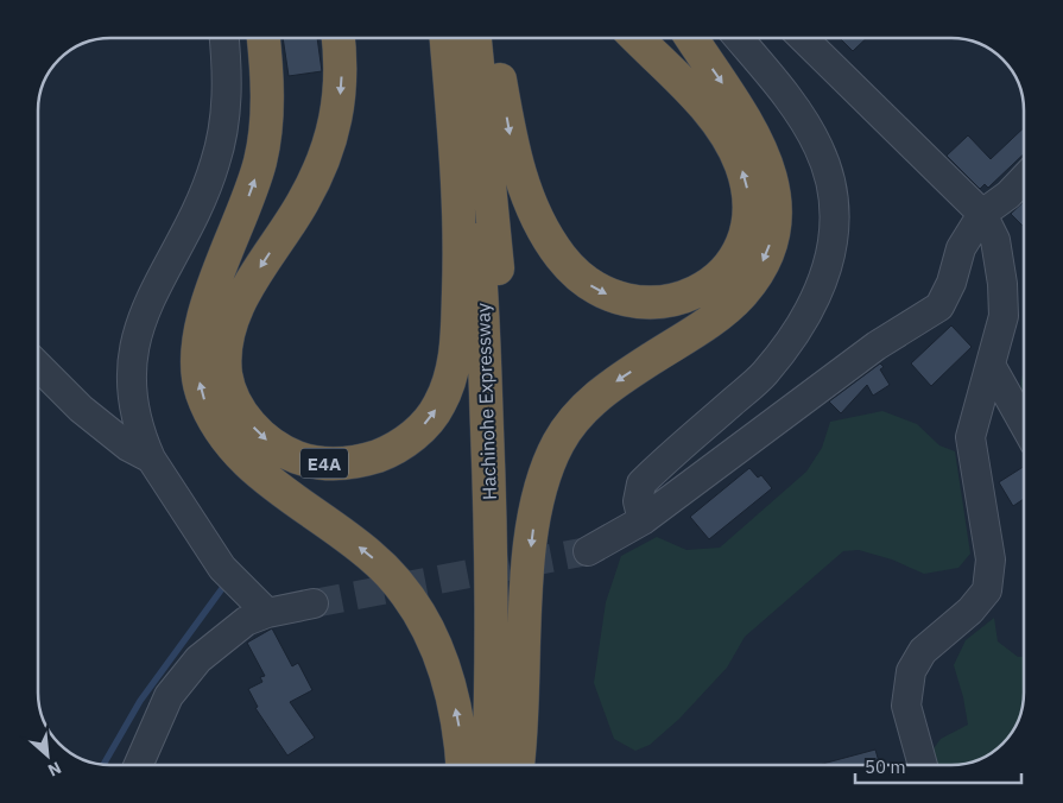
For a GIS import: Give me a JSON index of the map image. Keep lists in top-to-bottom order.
{
  "streets": {
    "highway": ["Hachinohe Expressway", "E4A"]
  },
  "scale_bar": "50 m",
  "north": "bottom right"
}
